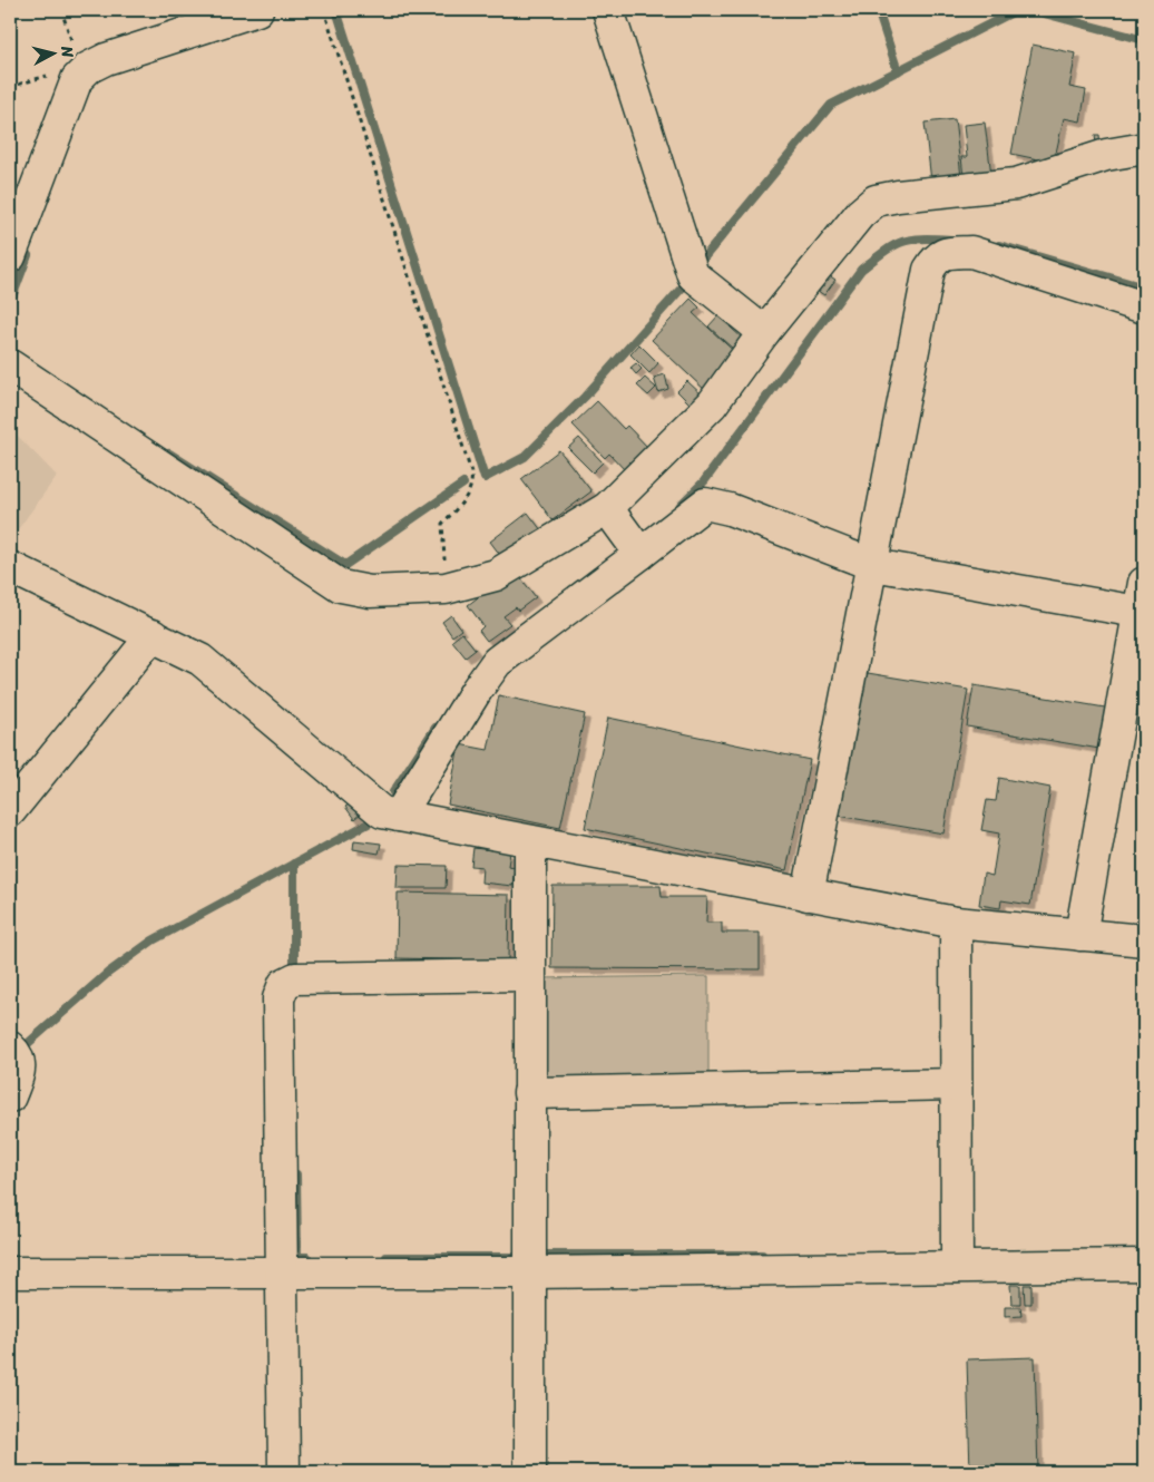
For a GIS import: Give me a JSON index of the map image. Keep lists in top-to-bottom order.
{
  "north": "right"
}
